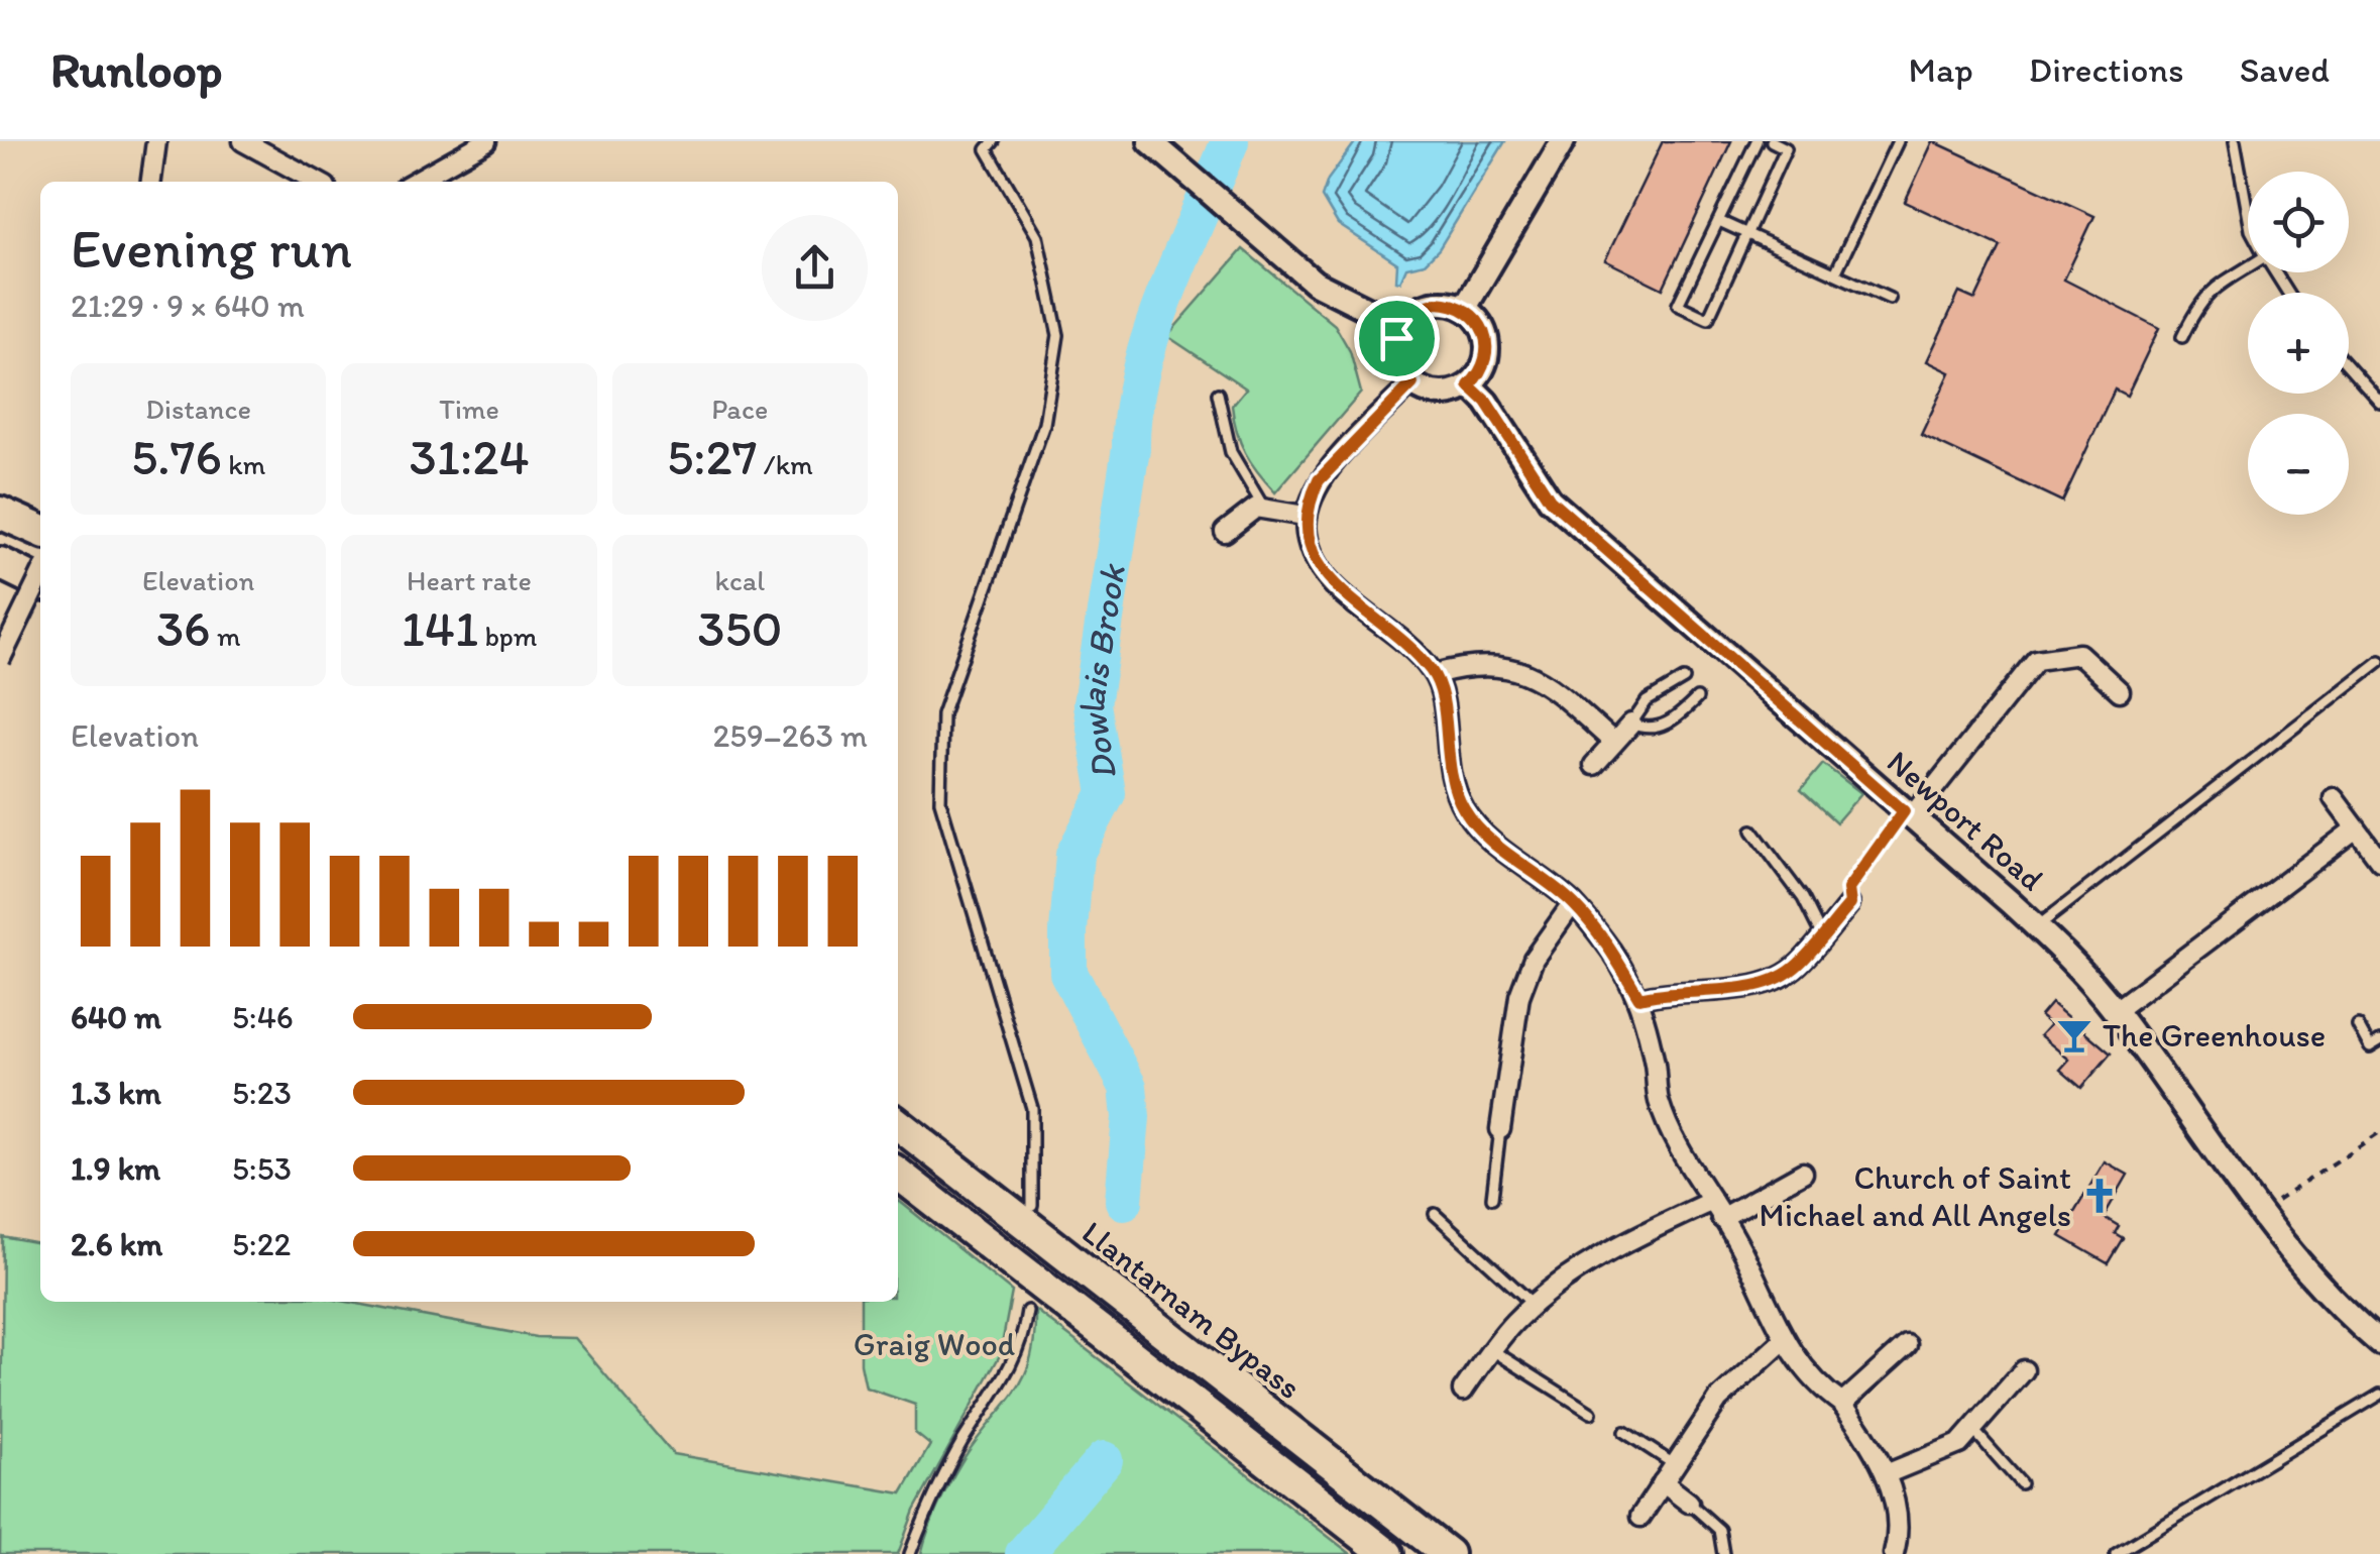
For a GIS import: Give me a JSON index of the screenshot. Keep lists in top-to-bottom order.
{
  "streets": {
    "highway": ["Llantarnam Bypass"],
    "street": ["Newport Road"]
  },
  "water": ["Dowlais Brook"],
  "parks": ["Graig Wood"],
  "places": {
    "bar": ["The Greenhouse"],
    "church": ["Church of Saint Michael and All Angels"]
  },
  "page": {
    "header": "Runloop",
    "nav": ["Map", "Directions", "Saved"],
    "map_buttons": ["+", "−"],
    "heading": ["Evening run", "21:29 · 9 × 640 m"],
    "stats": [
      ["Distance", "5.76 km"],
      ["Time", "31:24"],
      ["Pace", "5:27 /km"],
      ["Elevation", "36 m"],
      ["Heart rate", "141 bpm"],
      ["kcal", "350"]
    ],
    "chart": ["Elevation", "259–263 m"],
    "list": [
      {
        "name": "640 m",
        "note": "5:46"
      },
      {
        "name": "1.3 km",
        "note": "5:23"
      },
      {
        "name": "1.9 km",
        "note": "5:53"
      },
      {
        "name": "2.6 km",
        "note": "5:22"
      }
    ]
  }
}
